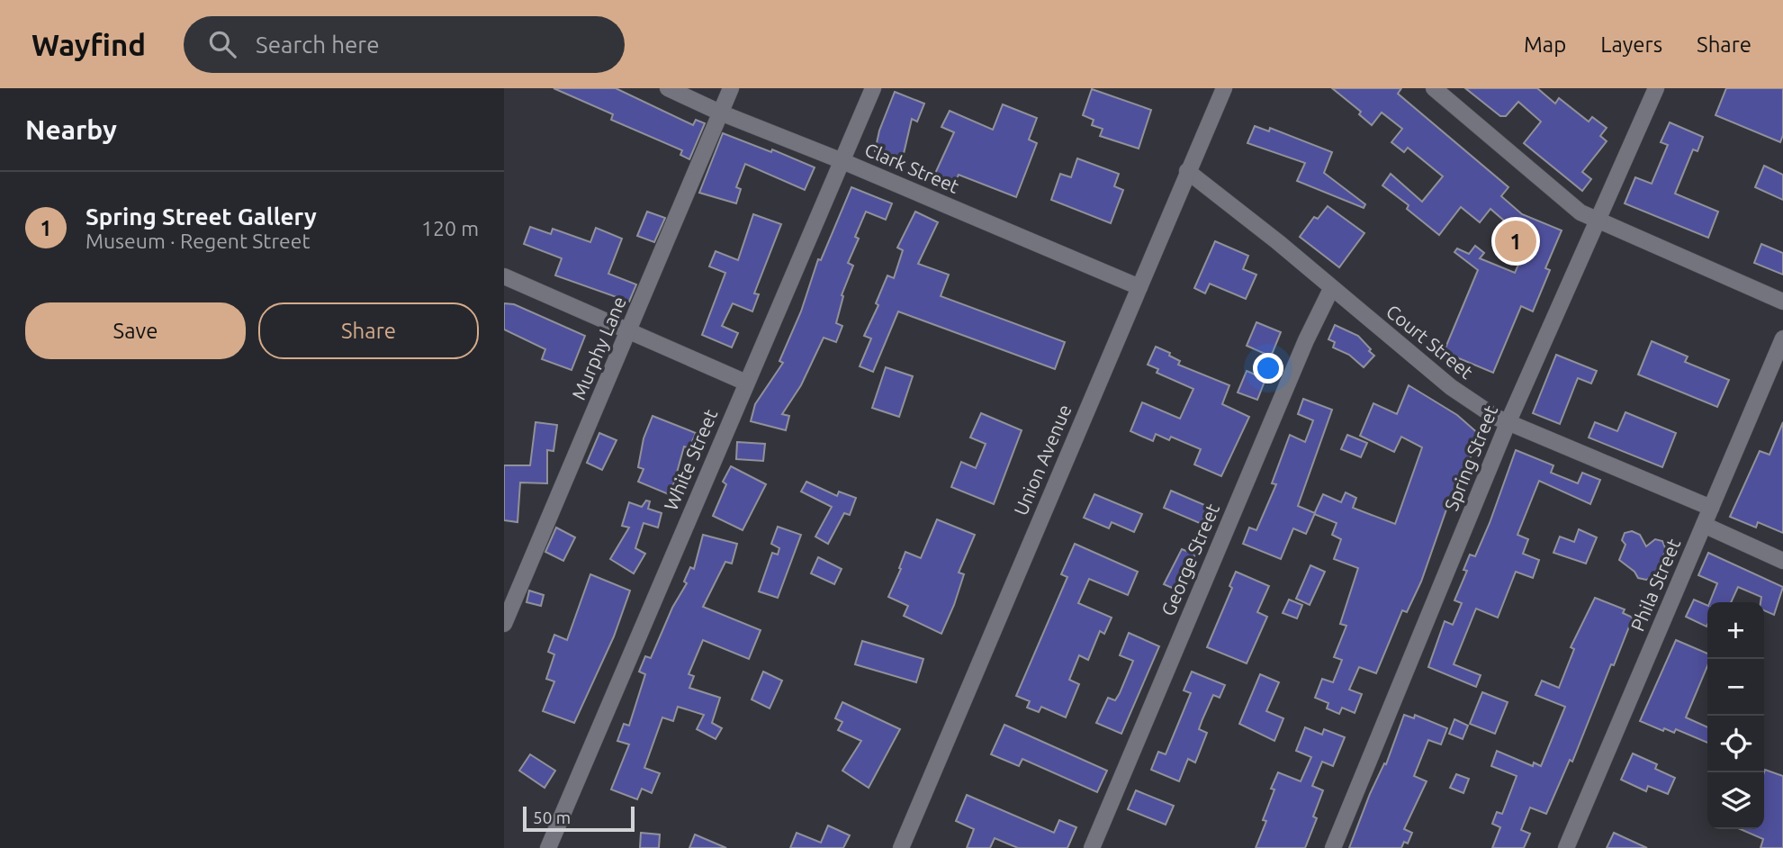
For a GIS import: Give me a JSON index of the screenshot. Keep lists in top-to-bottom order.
{
  "streets": {
    "street": [
      "Clark Street",
      "Court Street",
      "Murphy Lane",
      "Spring Street",
      "White Street",
      "Union Avenue",
      "George Street",
      "Phila Street"
    ]
  },
  "crossings": [
    ["Clark Street", "Murphy Lane"],
    ["Clark Street", "White Street"],
    ["Clark Street", "Union Avenue"],
    ["Court Street", "Spring Street"],
    ["Court Street", "Union Avenue"],
    ["Court Street", "George Street"],
    ["Court Street", "Phila Street"]
  ],
  "scale_bar": "50 m",
  "page": {
    "header": "Wayfind",
    "search": "Search here",
    "nav": ["Map", "Layers", "Share"],
    "heading": "Nearby",
    "list": [
      {
        "mark": "1",
        "name": "Spring Street Gallery",
        "note": "Museum · Regent Street",
        "value": "120 m"
      }
    ],
    "pins": "1",
    "buttons": ["Save", "Share"],
    "map_buttons": ["+", "−"],
    "scale": "50 m"
  }
}
